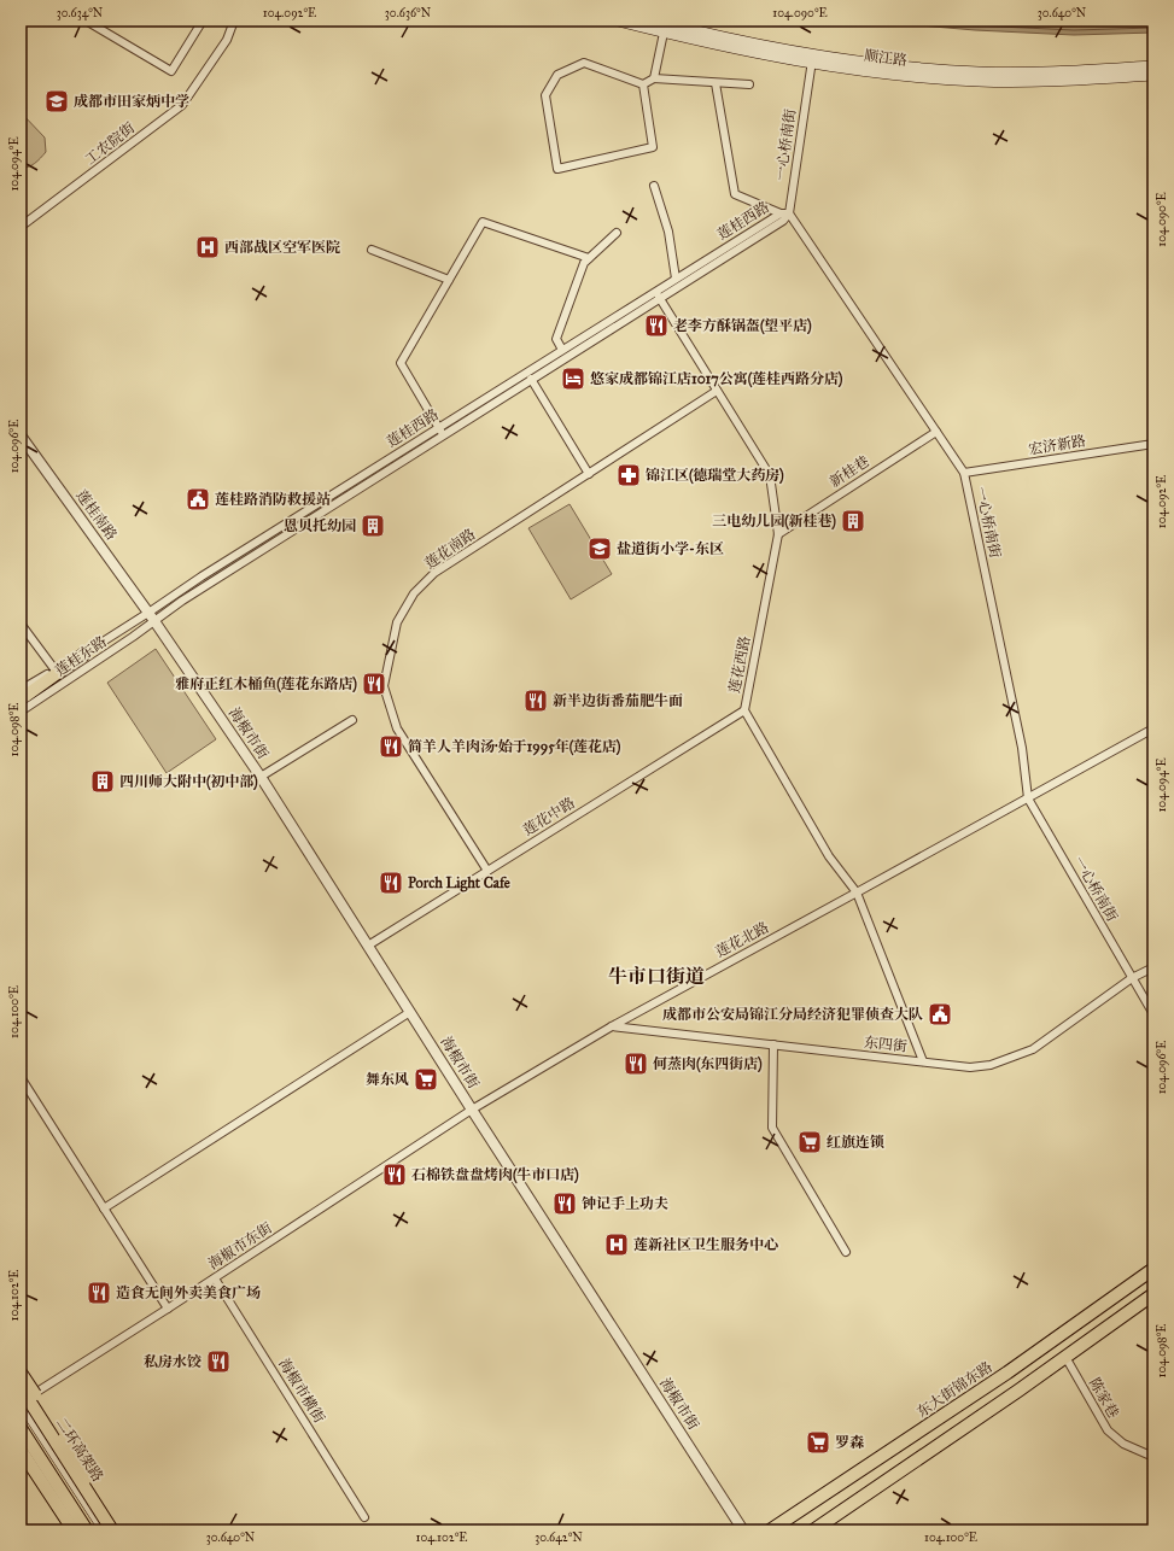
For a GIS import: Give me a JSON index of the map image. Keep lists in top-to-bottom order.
{
  "streets": {
    "main road": ["顺江路", "东大街锦东路", "二环高架路"],
    "street": [
      "工农院街",
      "一心桥南街",
      "莲桂西路",
      "宏济新路",
      "新桂巷",
      "莲桂南路",
      "莲花南路",
      "莲桂东路",
      "莲花西路",
      "海椒市街",
      "莲花中路",
      "莲花北路",
      "东四街",
      "海椒市东街",
      "海椒市横街",
      "陈家巷"
    ]
  },
  "crossings": [
    ["顺江路", "一心桥南街"],
    ["一心桥南街", "莲桂西路"],
    ["一心桥南街", "宏济新路"],
    ["一心桥南街", "新桂巷"],
    ["一心桥南街", "莲花北路"],
    ["一心桥南街", "东四街"],
    ["莲桂西路", "莲桂南路"],
    ["莲桂西路", "莲桂东路"],
    ["莲桂西路", "莲花西路"],
    ["莲桂西路", "海椒市街"],
    ["新桂巷", "莲花西路"],
    ["莲桂南路", "莲桂东路"],
    ["莲桂南路", "海椒市街"],
    ["莲花南路", "莲花西路"],
    ["莲花南路", "莲花中路"],
    ["莲桂东路", "海椒市街"],
    ["莲花西路", "莲花中路"],
    ["莲花西路", "莲花北路"],
    ["莲花西路", "东四街"],
    ["海椒市街", "莲花中路"],
    ["海椒市街", "莲花北路"],
    ["海椒市街", "海椒市东街"],
    ["莲花北路", "东四街"],
    ["莲花北路", "海椒市东街"],
    ["海椒市东街", "海椒市横街"]
  ],
  "districts": ["牛市口街道"],
  "places": {
    "school or university": ["成都市田家炳中学", "盐道街小学-东区"],
    "hospital": ["西部战区空军医院", "莲新社区卫生服务中心"],
    "restaurant": [
      "老李方酥锅盔(望平店)",
      "雅府正红木桶鱼(莲花东路店)",
      "新半边街番茄肥牛面",
      "简羊人羊肉汤·始于1995年(莲花店)",
      "Porch Light Cafe",
      "何蒸肉(东四街店)",
      "石棉铁盘盘烤肉(牛市口店)",
      "钟记手上功夫",
      "造食无间外卖美食广场",
      "私房水饺"
    ],
    "hotel": ["悠家成都锦江店1017公寓(莲桂西路分店)"],
    "pharmacy": ["锦江区(德瑞堂大药房)"],
    "public building": ["莲桂路消防救援站", "成都市公安局锦江分局经济犯罪侦查大队"],
    "building": ["三电幼儿园(新桂巷)", "恩贝托幼园", "四川师大附中(初中部)"],
    "supermarket": ["舞东风", "红旗连锁", "罗森"]
  },
  "coordinates": [
    "30.634°N",
    "104.092°E",
    "30.636°N",
    "104.090°E",
    "30.640°N",
    "104.094°E",
    "104.096°E",
    "104.098°E",
    "104.100°E",
    "104.102°E",
    "30.642°N"
  ]
}
